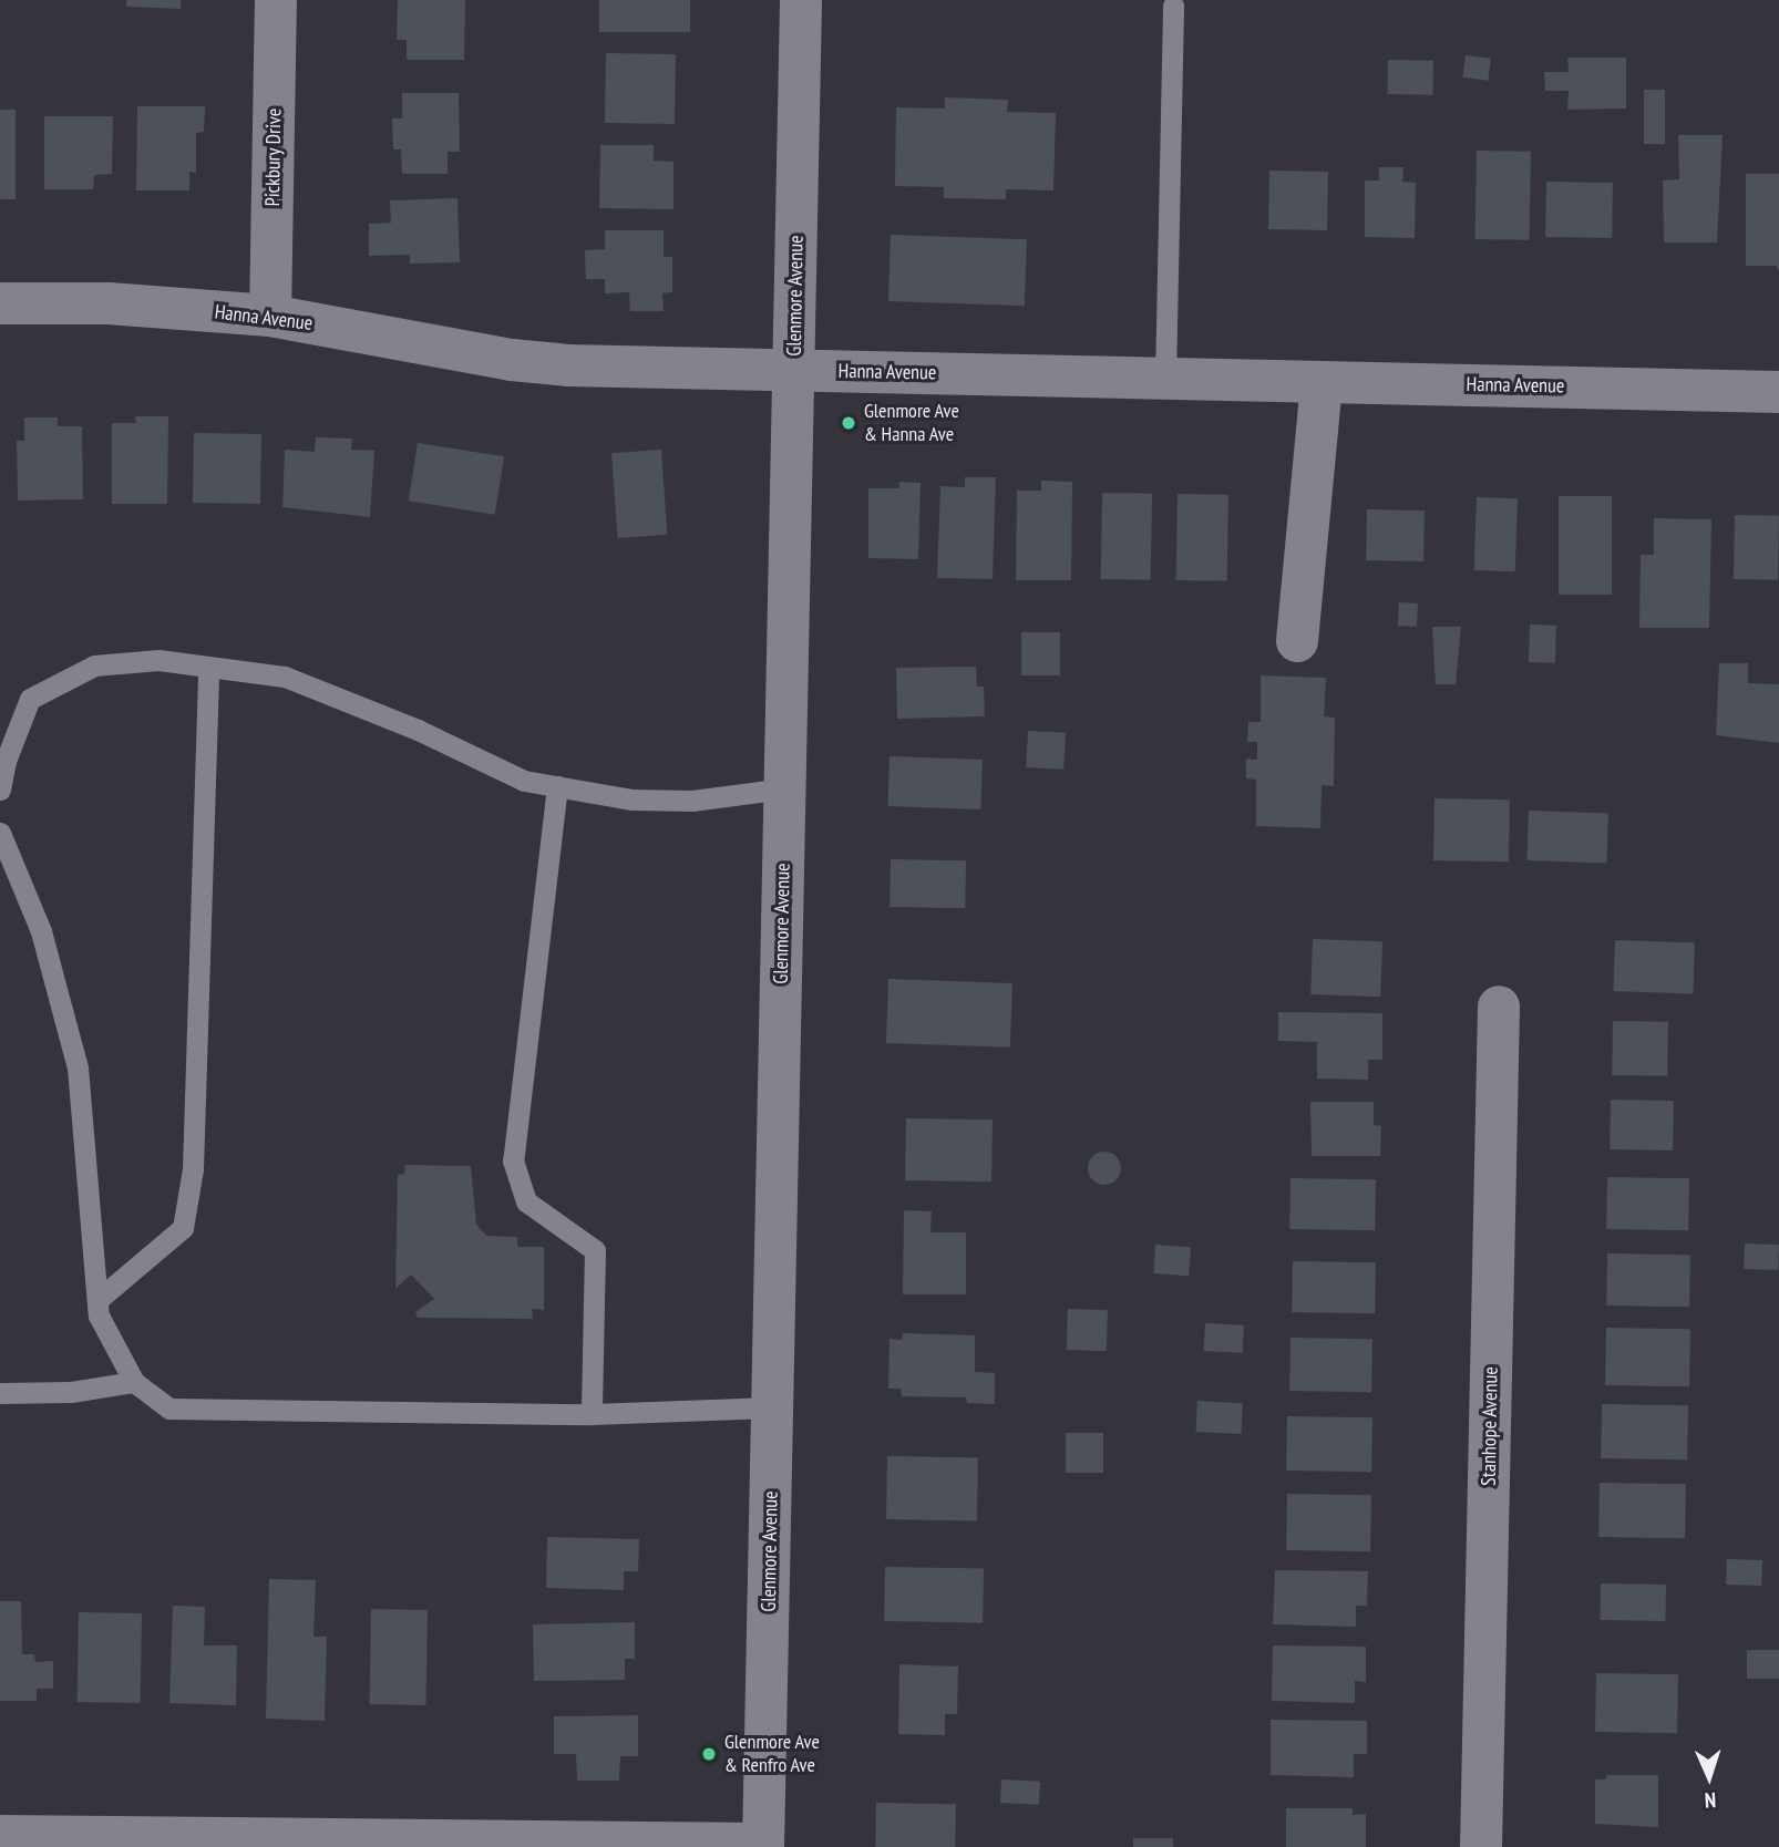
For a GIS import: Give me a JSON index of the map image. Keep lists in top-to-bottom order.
{
  "streets": {
    "street": [
      "Pickbury Drive",
      "Glenmore Avenue",
      "Hanna Avenue",
      "Stanhope Avenue"
    ]
  },
  "crossings": [
    ["Pickbury Drive", "Hanna Avenue"],
    ["Glenmore Avenue", "Hanna Avenue"]
  ],
  "places": ["Glenmore Ave & Hanna Ave", "Glenmore Ave & Renfro Ave"],
  "north": "bottom"
}
